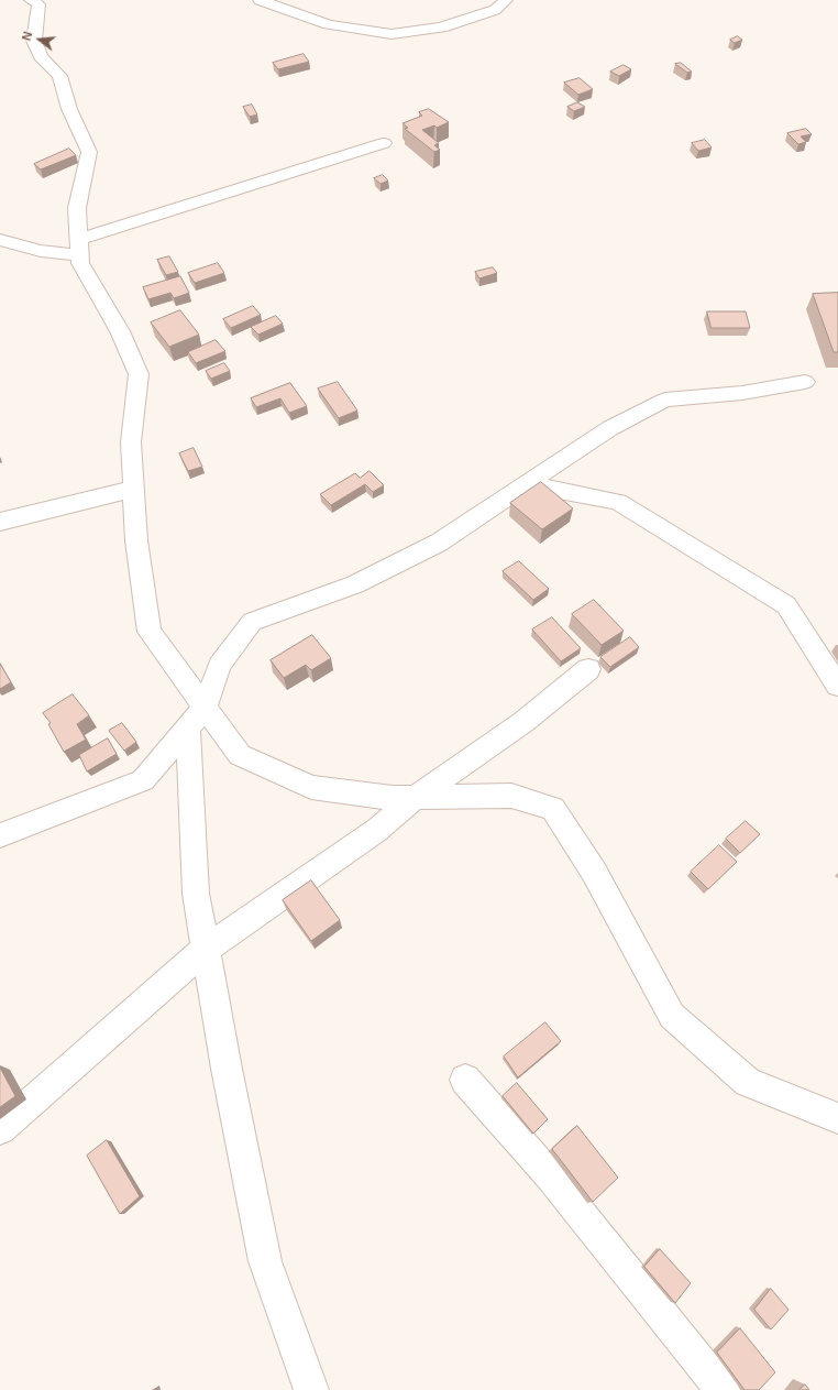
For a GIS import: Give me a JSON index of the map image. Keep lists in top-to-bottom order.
{
  "north": "left"
}
